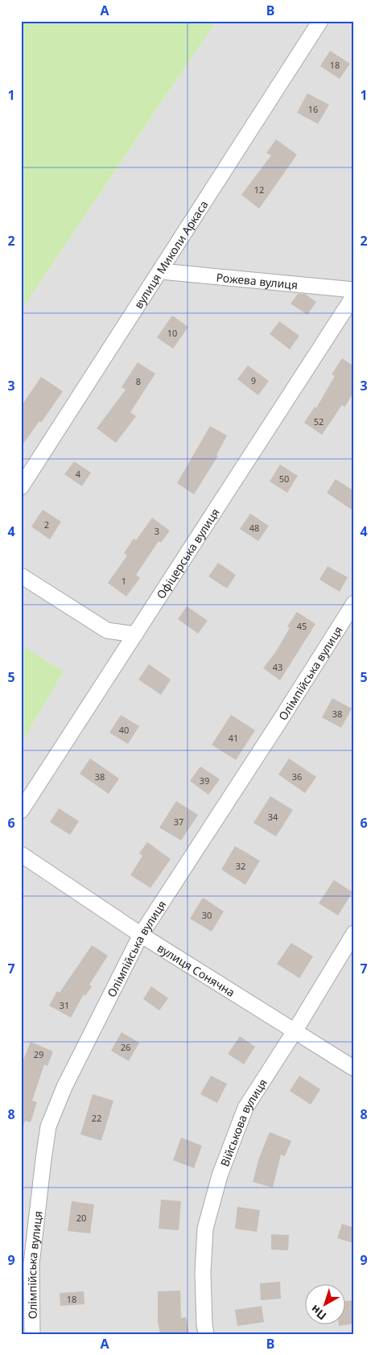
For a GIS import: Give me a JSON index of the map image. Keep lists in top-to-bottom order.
{
  "streets": {
    "street": [
      "вулиця Миколи Аркаса",
      "Рожева вулиця",
      "Офіцерська вулиця",
      "Олімпійська вулиця",
      "вулиця Сонячна",
      "Військова вулиця"
    ]
  },
  "crossings": [
    ["вулиця Миколи Аркаса", "Рожева вулиця"],
    ["Олімпійська вулиця", "вулиця Сонячна"],
    ["вулиця Сонячна", "Військова вулиця"]
  ],
  "house_numbers": [
    "18",
    "16",
    "12",
    "10",
    "9",
    "8",
    "52",
    "4",
    "50",
    "2",
    "48",
    "3",
    "1",
    "45",
    "43",
    "38",
    "40",
    "41",
    "38",
    "36",
    "39",
    "34",
    "37",
    "32",
    "30",
    "31",
    "26",
    "29",
    "22",
    "20",
    "18"
  ],
  "north": "bottom left",
  "grid": {
    "columns": ["A", "B"],
    "rows": [
      "1",
      "2",
      "3",
      "4",
      "5",
      "6",
      "7",
      "8",
      "9"
    ]
  }
}
